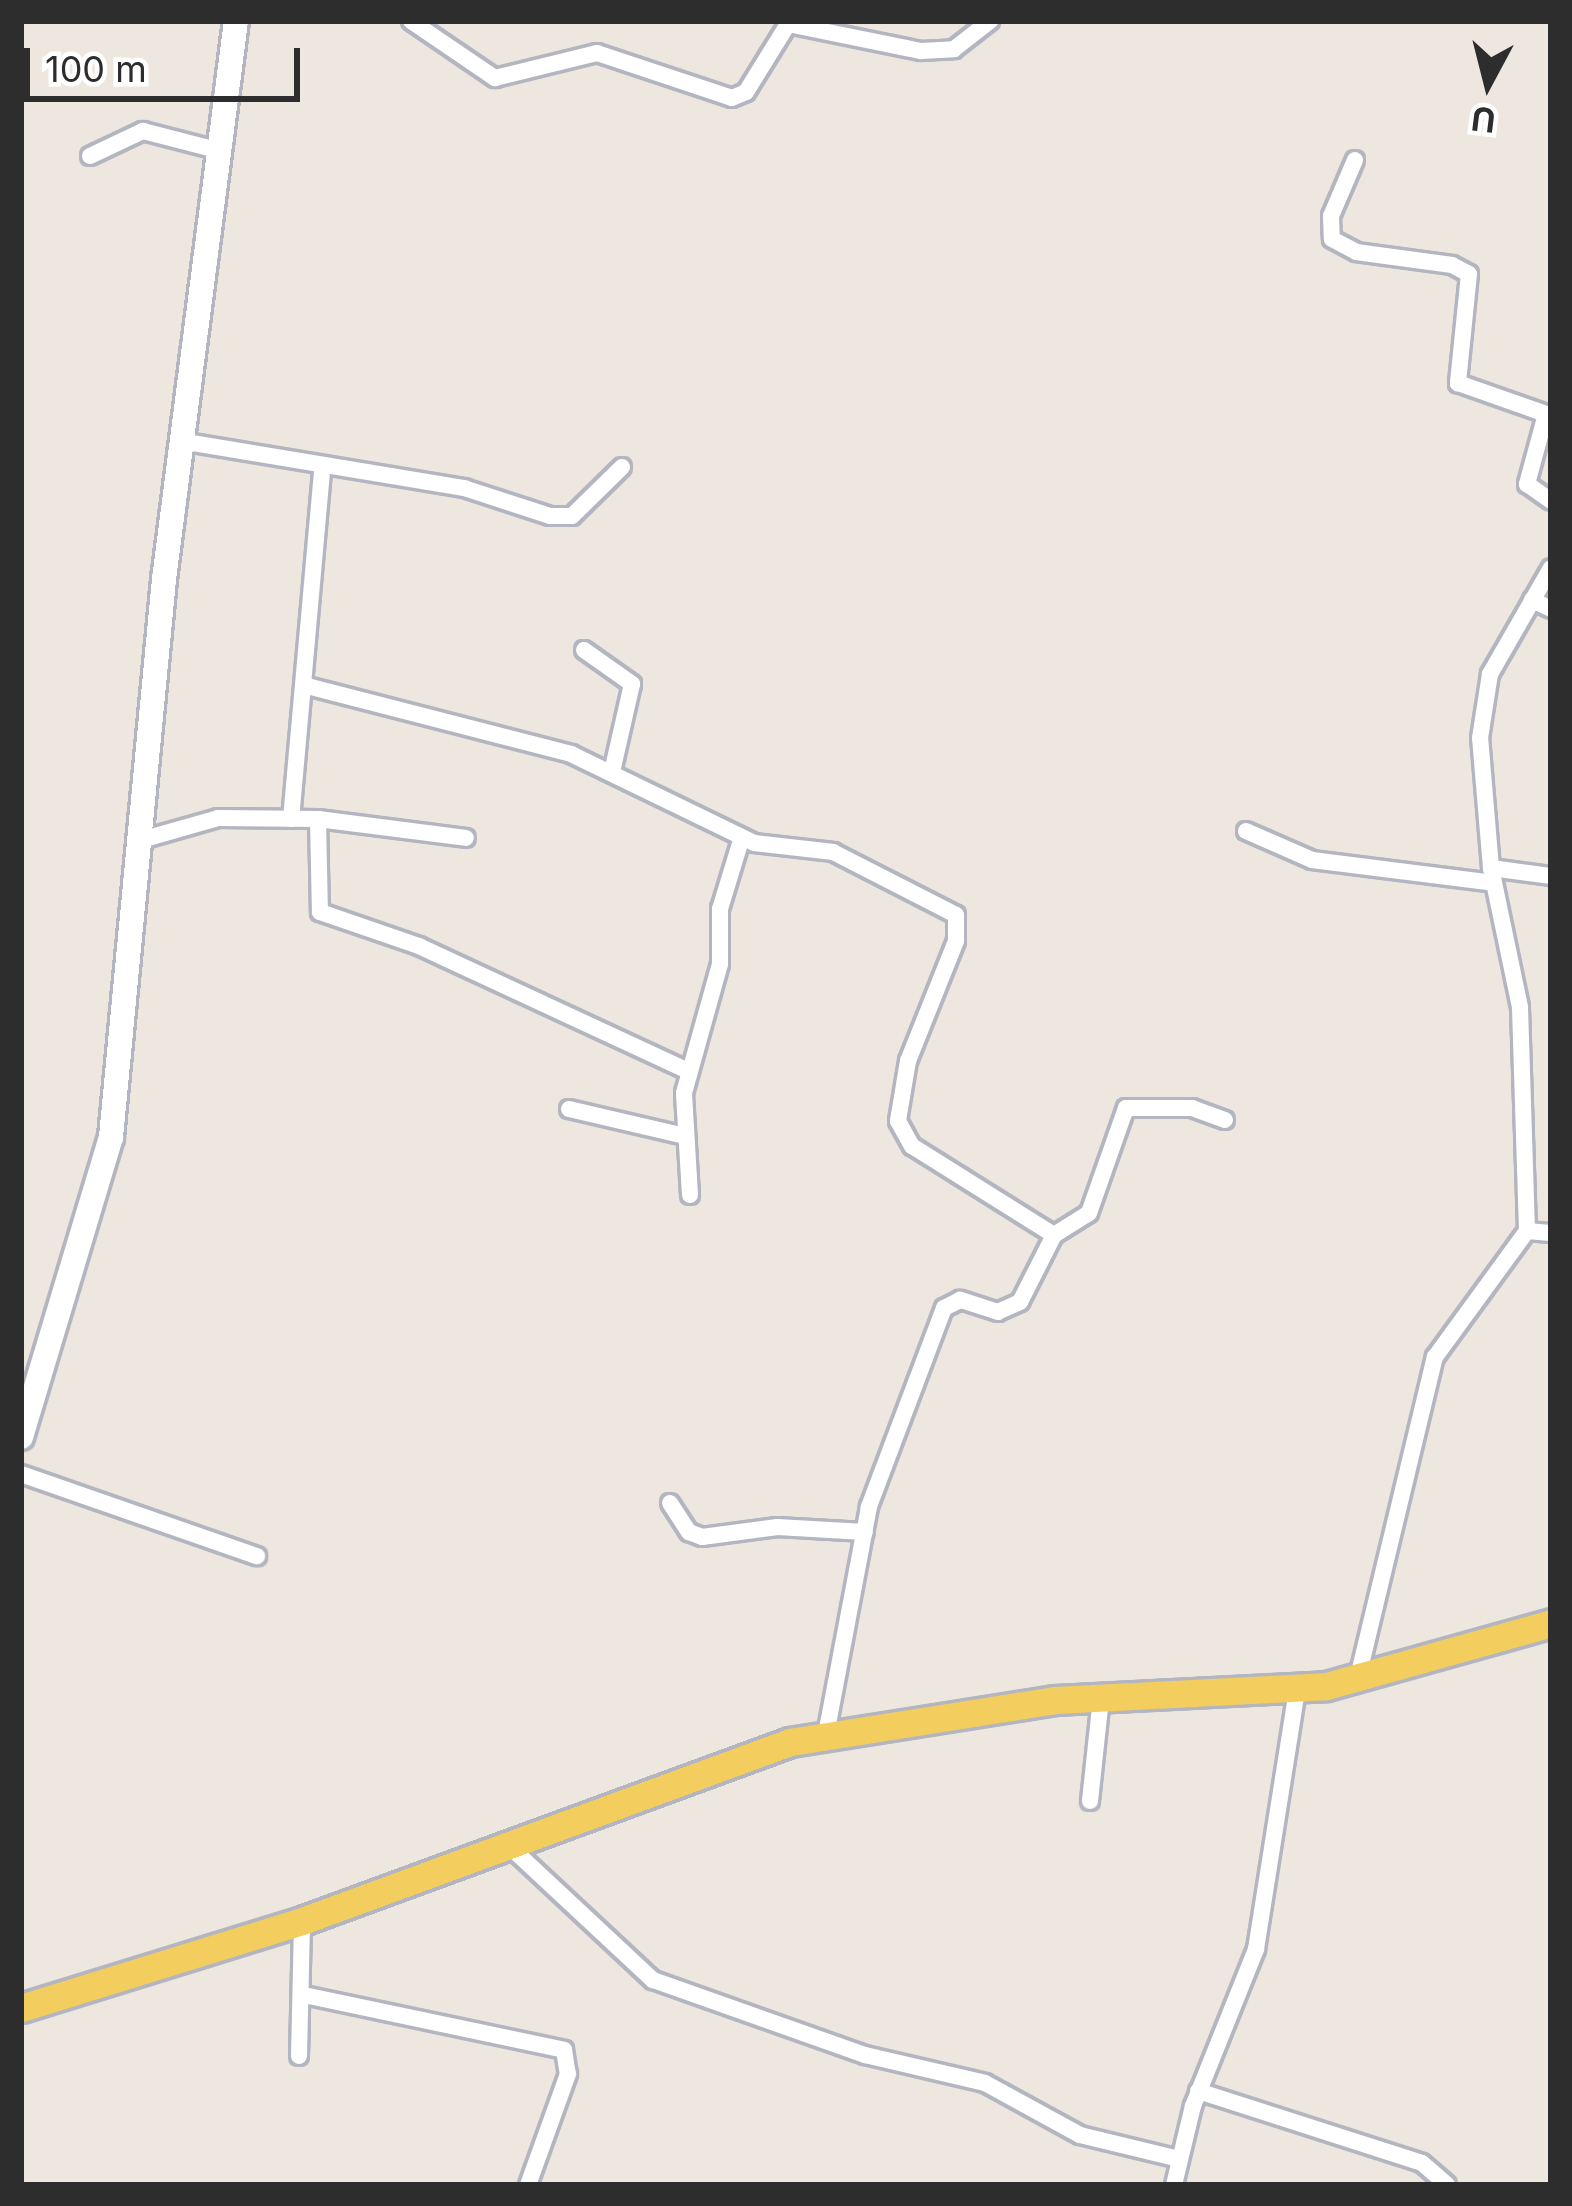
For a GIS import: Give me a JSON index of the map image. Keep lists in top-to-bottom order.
{
  "scale_bar": "100 m",
  "north": "bottom"
}
